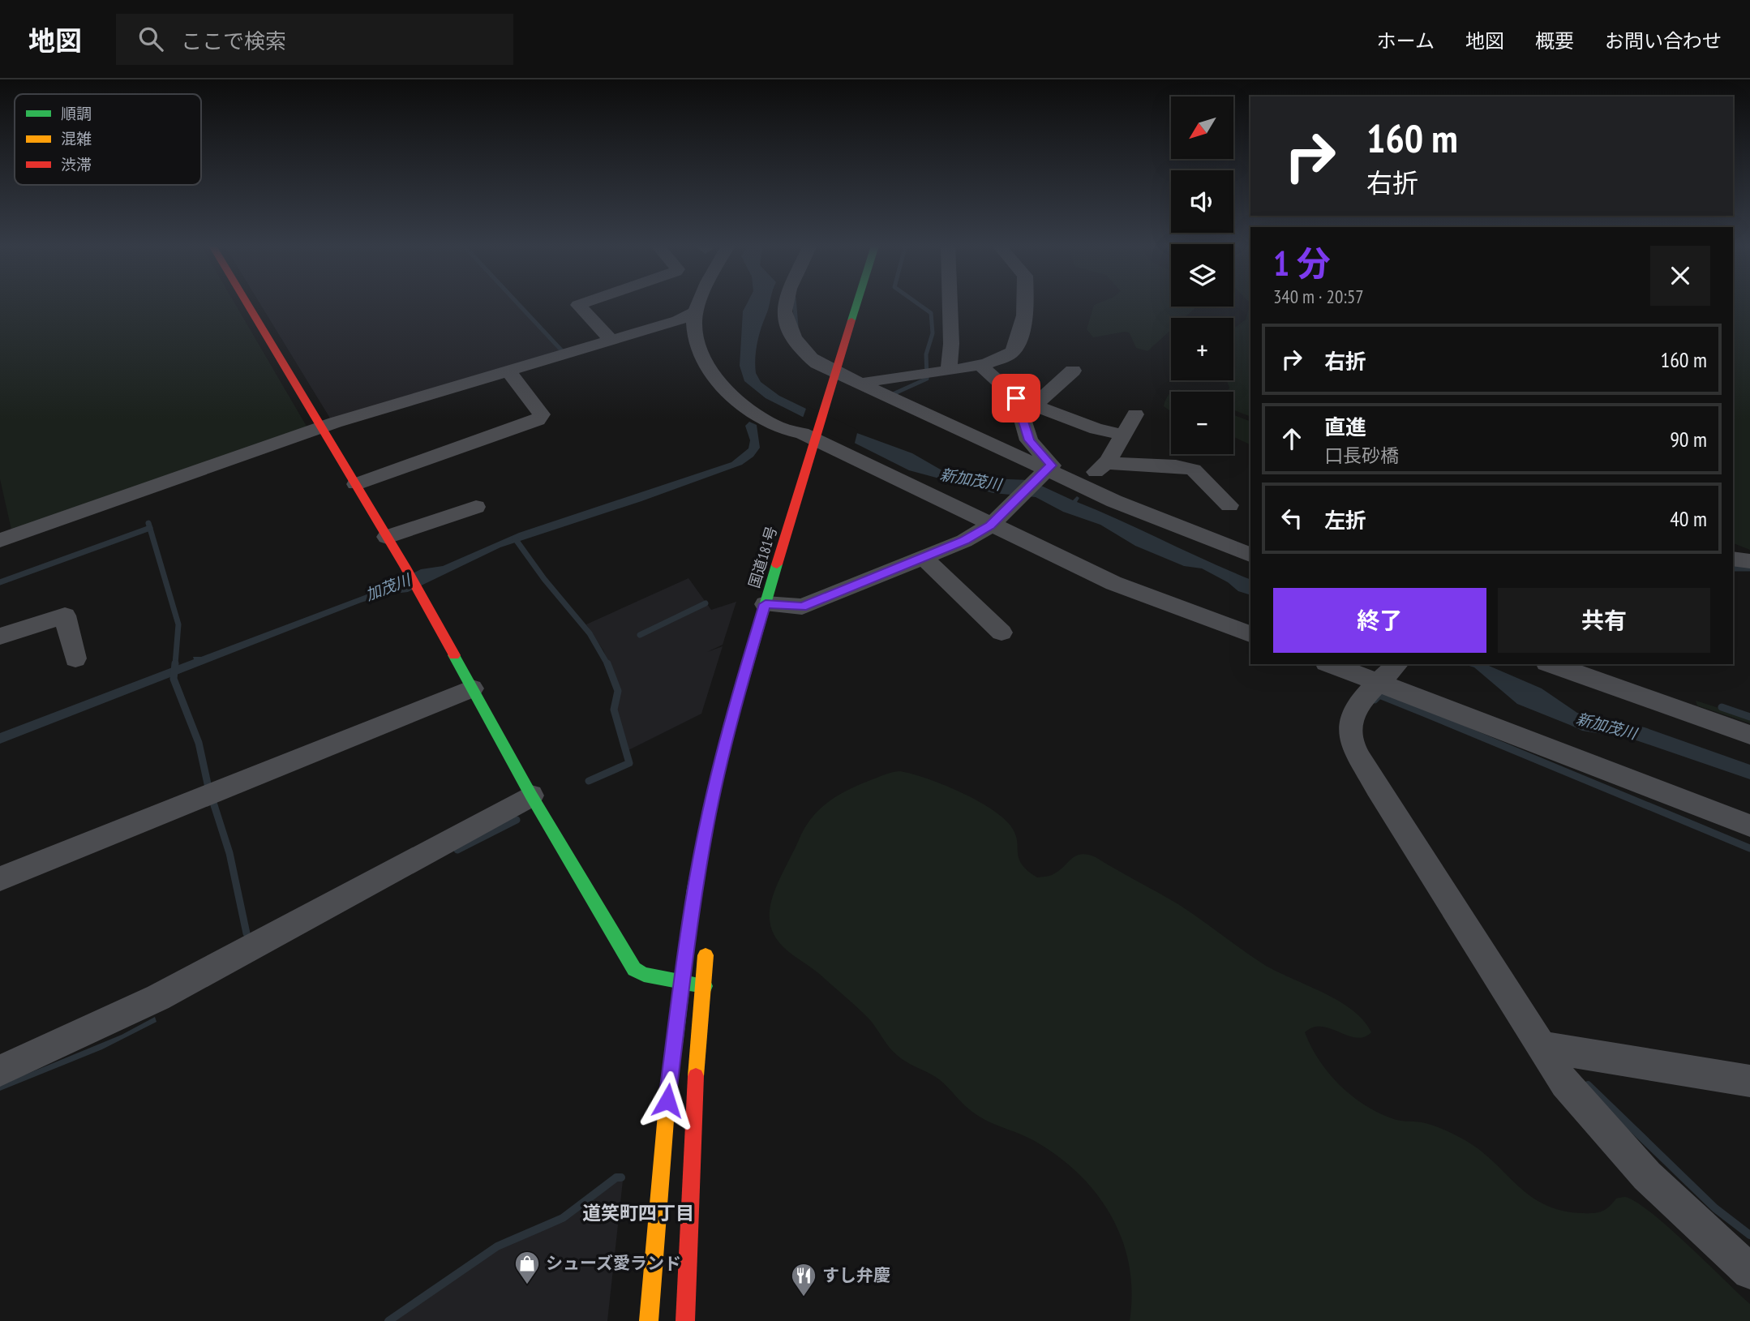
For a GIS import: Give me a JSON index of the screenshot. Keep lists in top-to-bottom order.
{
  "streets": {
    "main road": ["国道181号"]
  },
  "districts": ["道笑町四丁目"],
  "water": ["新加茂川", "加茂川"],
  "places": {
    "shop": ["シューズ愛ランド"],
    "restaurant": ["すし弁慶"]
  },
  "legend": ["順調", "混雑", "渋滞"],
  "north": "bottom left",
  "page": {
    "header": "地図",
    "search": "ここで検索",
    "nav": [
      "ホーム",
      "地図",
      "概要",
      "お問い合わせ"
    ],
    "map_buttons": ["+", "−"],
    "turn": ["160 m", "右折"],
    "heading": ["1 分", "340 m · 20:57"],
    "list": [
      {
        "name": "右折",
        "value": "160 m"
      },
      {
        "name": "直進",
        "note": "口長砂橋",
        "value": "90 m"
      },
      {
        "name": "左折",
        "value": "40 m"
      }
    ],
    "buttons": ["終了", "共有"]
  }
}
